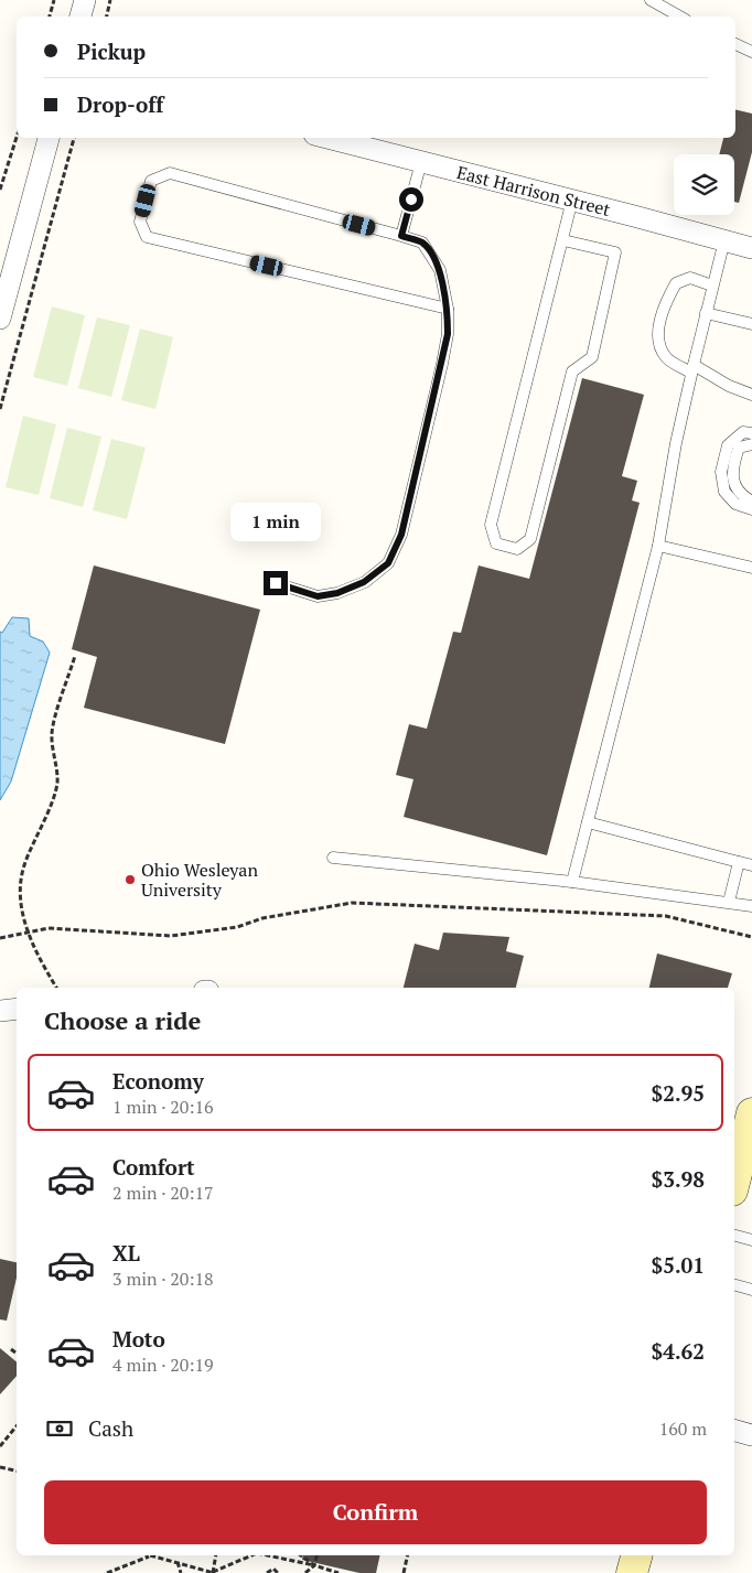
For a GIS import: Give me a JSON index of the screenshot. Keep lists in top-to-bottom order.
{
  "streets": {
    "street": ["East Harrison Street"]
  },
  "places": ["Ohio Wesleyan University"],
  "page": {
    "banner": ["Pickup", "Drop-off"],
    "bubble": "1 min",
    "heading": "Choose a ride",
    "list": [
      {
        "name": "Economy",
        "note": "1 min · 20:16",
        "value": "$2.95"
      },
      {
        "name": "Comfort",
        "note": "2 min · 20:17",
        "value": "$3.98"
      },
      {
        "name": "XL",
        "note": "3 min · 20:18",
        "value": "$5.01"
      },
      {
        "name": "Moto",
        "note": "4 min · 20:19",
        "value": "$4.62"
      }
    ],
    "pay": ["Cash", "160 m"],
    "buttons": "Confirm"
  }
}
